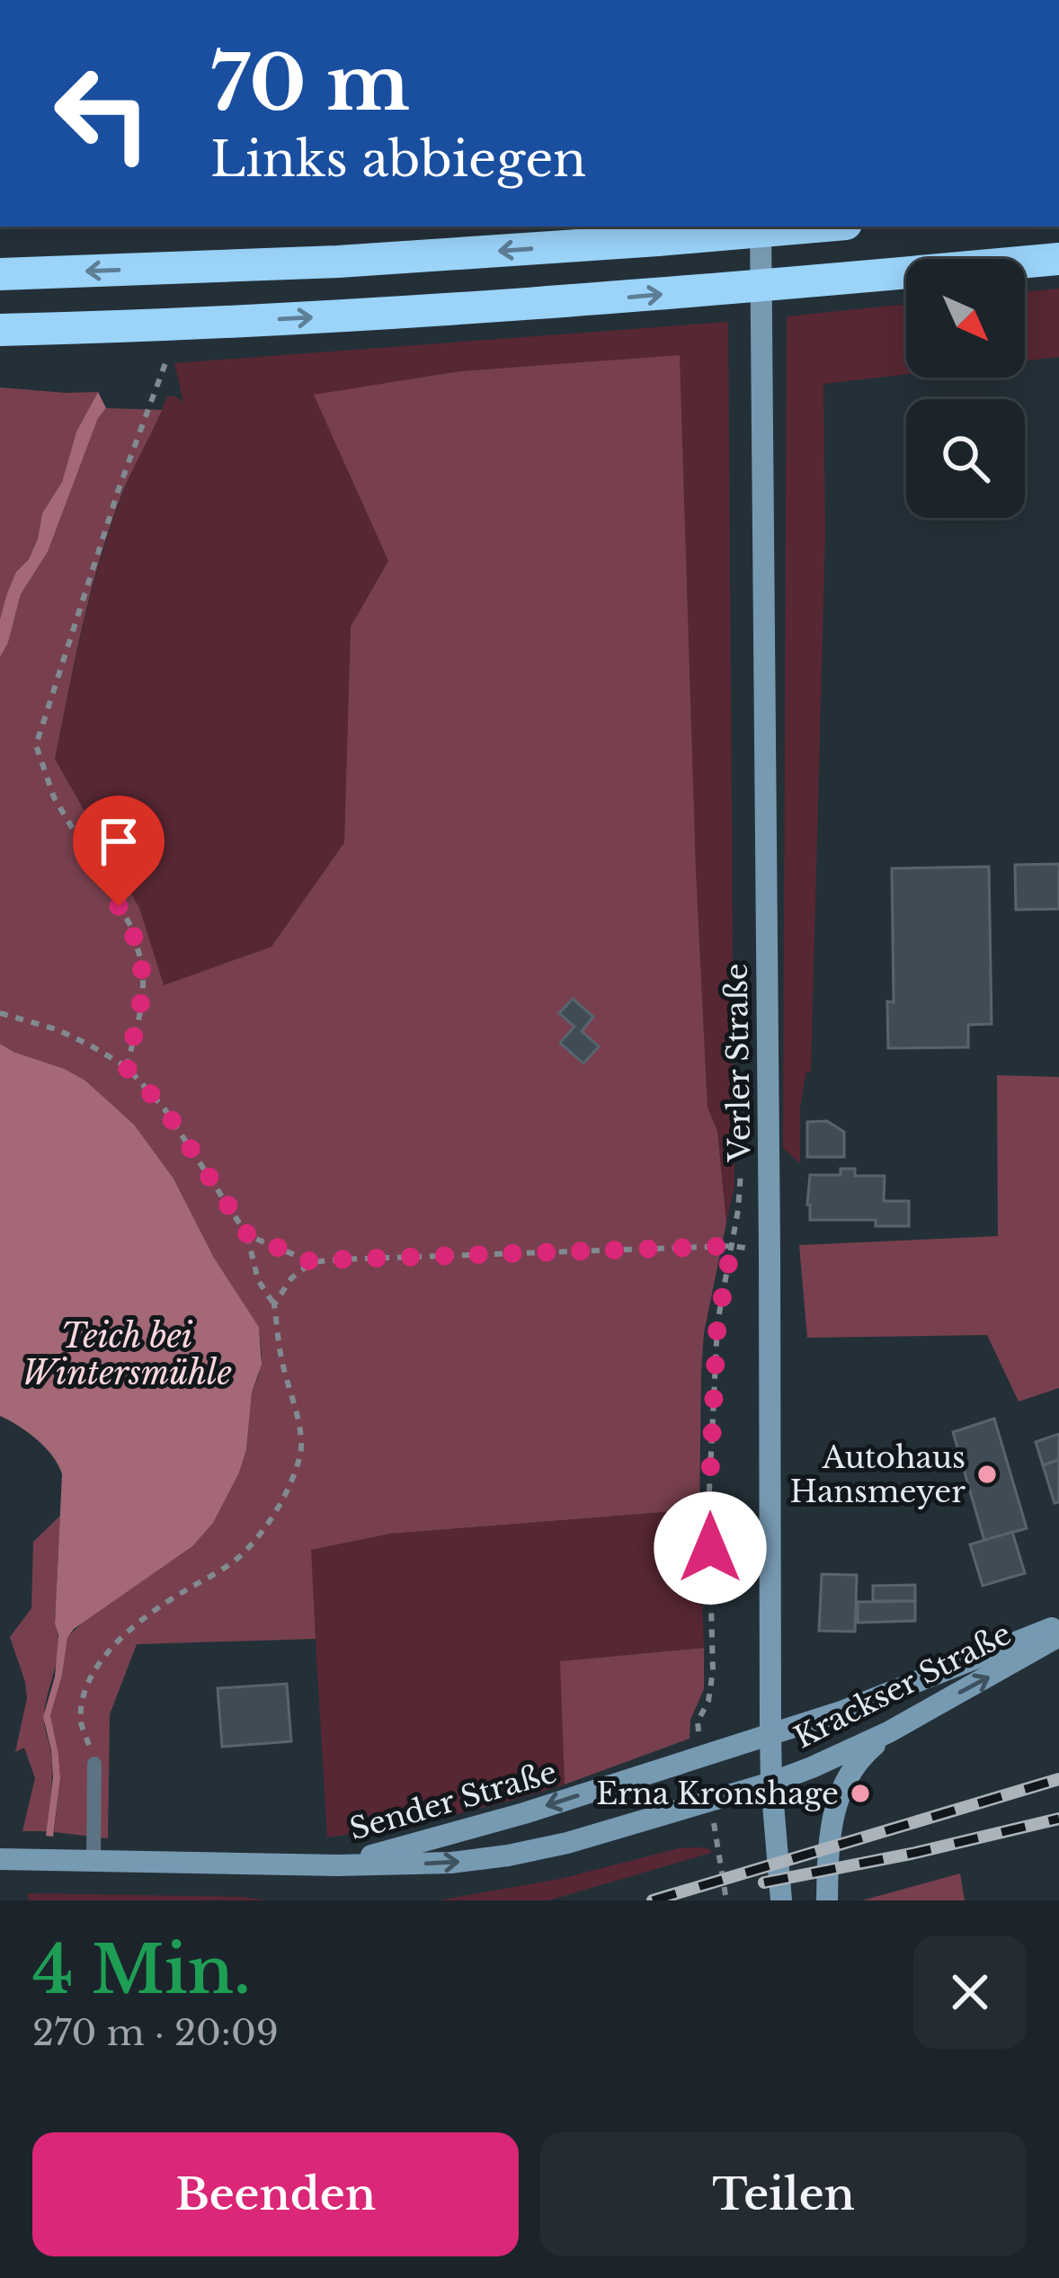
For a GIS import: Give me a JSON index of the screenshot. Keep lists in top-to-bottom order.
{
  "streets": {
    "street": ["Verler Straße", "Krackser Straße", "Sender Straße"]
  },
  "crossings": [
    ["Verler Straße", "Krackser Straße"],
    ["Verler Straße", "Sender Straße"],
    ["Krackser Straße", "Sender Straße"]
  ],
  "water": ["Teich bei Wintersmühle"],
  "places": ["Autohaus Hansmeyer", "Erna Kronshage"],
  "north": "bottom right",
  "page": {
    "turn": ["70 m", "Links abbiegen"],
    "heading": ["4 Min.", "270 m · 20:09"],
    "buttons": ["Beenden", "Teilen"]
  }
}
